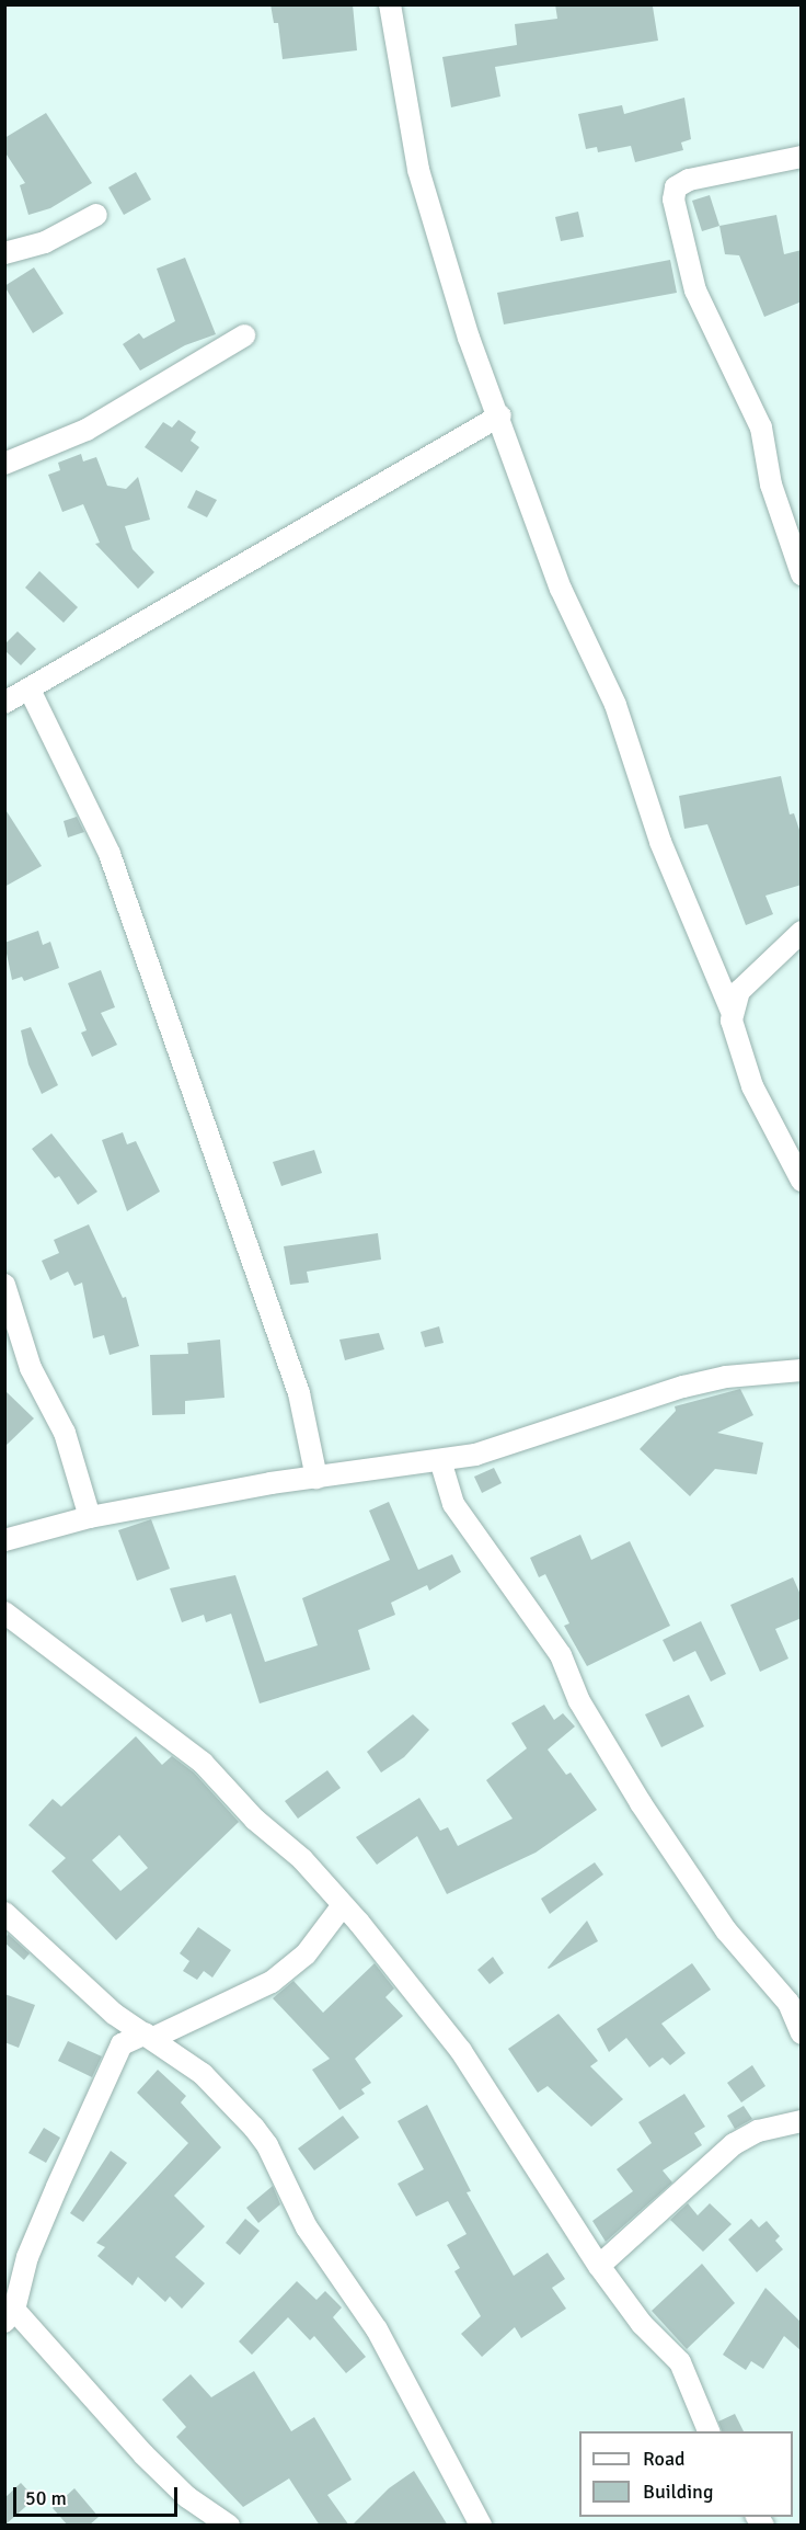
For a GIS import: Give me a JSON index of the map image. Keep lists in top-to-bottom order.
{
  "legend": ["Road", "Building"],
  "scale_bar": "50 m"
}
